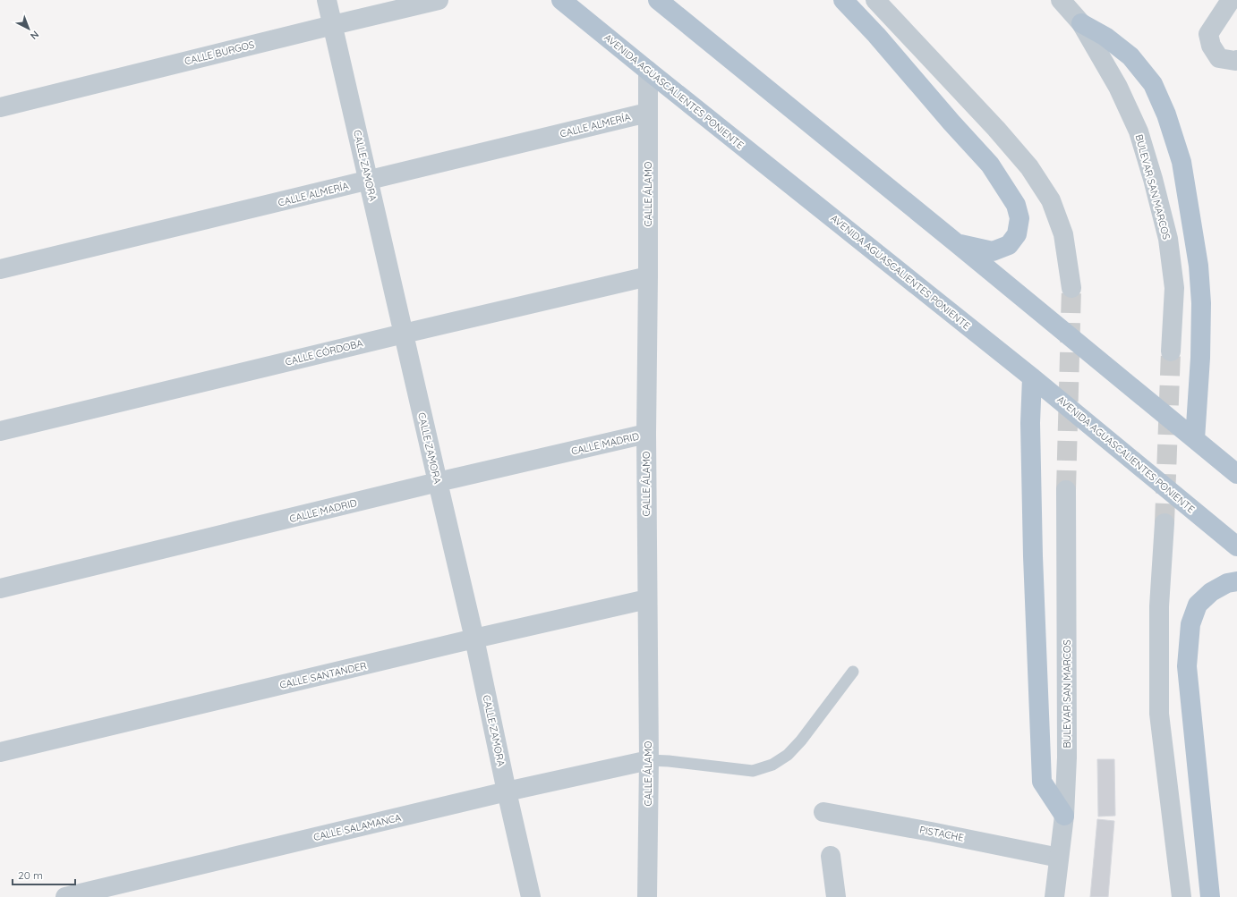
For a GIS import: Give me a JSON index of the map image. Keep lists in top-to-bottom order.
{
  "streets": {
    "main road": ["AVENIDA AGUASCALIENTES PONIENTE"],
    "street": [
      "CALLE BURGOS",
      "CALLE ALMERÍA",
      "CALLE ZAMORA",
      "BULEVAR SAN MARCOS",
      "CALLE ÁLAMO",
      "CALLE CÓRDOBA",
      "CALLE MADRID",
      "CALLE SANTANDER",
      "CALLE SALAMANCA",
      "PISTACHE"
    ]
  },
  "crossings": [
    ["CALLE BURGOS", "CALLE ZAMORA"],
    ["AVENIDA AGUASCALIENTES PONIENTE", "CALLE ÁLAMO"],
    ["CALLE ALMERÍA", "CALLE ZAMORA"],
    ["CALLE ALMERÍA", "CALLE ÁLAMO"],
    ["CALLE ZAMORA", "CALLE CÓRDOBA"],
    ["CALLE ZAMORA", "CALLE MADRID"],
    ["CALLE ZAMORA", "CALLE SANTANDER"],
    ["CALLE ZAMORA", "CALLE SALAMANCA"],
    ["BULEVAR SAN MARCOS", "PISTACHE"],
    ["CALLE ÁLAMO", "CALLE CÓRDOBA"],
    ["CALLE ÁLAMO", "CALLE MADRID"],
    ["CALLE ÁLAMO", "CALLE SANTANDER"],
    ["CALLE ÁLAMO", "CALLE SALAMANCA"]
  ],
  "scale_bar": "20 m",
  "north": "bottom right"
}
